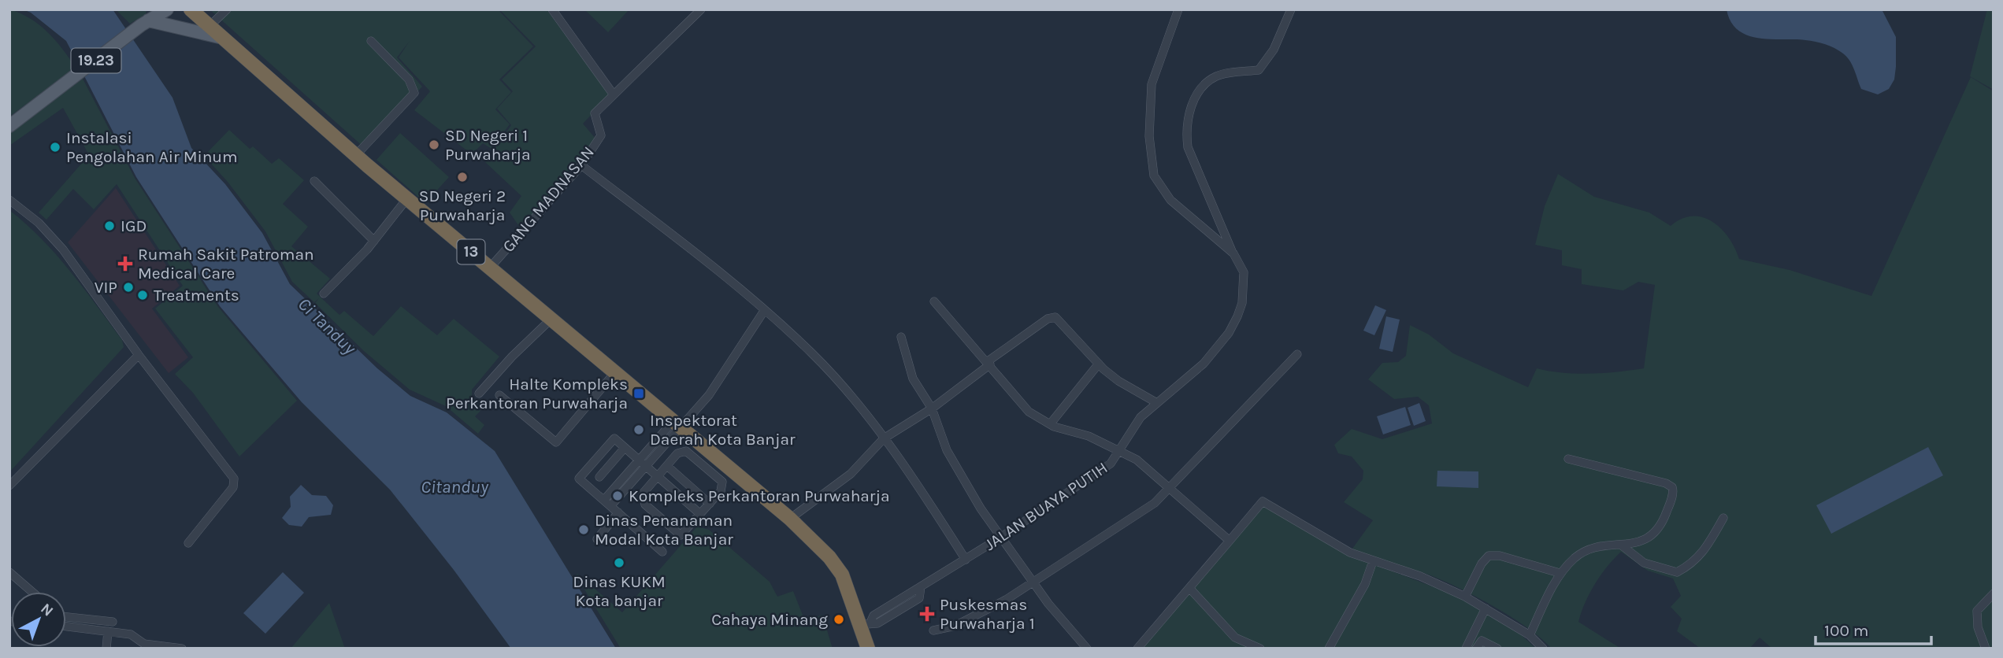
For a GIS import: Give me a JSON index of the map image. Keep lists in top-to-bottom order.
{
  "streets": {
    "highway": ["13"],
    "main road": ["19.23"],
    "street": ["GANG MADNASAN", "JALAN BUAYA PUTIH"]
  },
  "crossings": [
    ["GANG MADNASAN", "13"],
    ["13", "JALAN BUAYA PUTIH"]
  ],
  "water": ["Ci Tanduy", "Citanduy"],
  "places": {
    "other": [
      "SD Negeri 1 Purwaharja",
      "Instalasi Pengolahan Air Minum",
      "SD Negeri 2 Purwaharja",
      "IGD",
      "VIP",
      "Treatments",
      "Inspektorat Daerah Kota Banjar",
      "Kompleks Perkantoran Purwaharja",
      "Dinas Penanaman Modal Kota Banjar",
      "Dinas KUKM Kota banjar",
      "Cahaya Minang"
    ],
    "health": ["Rumah Sakit Patroman Medical Care", "Puskesmas Purwaharja 1"],
    "transit": ["Halte Kompleks Perkantoran Purwaharja"]
  },
  "scale_bar": "100 m",
  "north": "top right"
}
